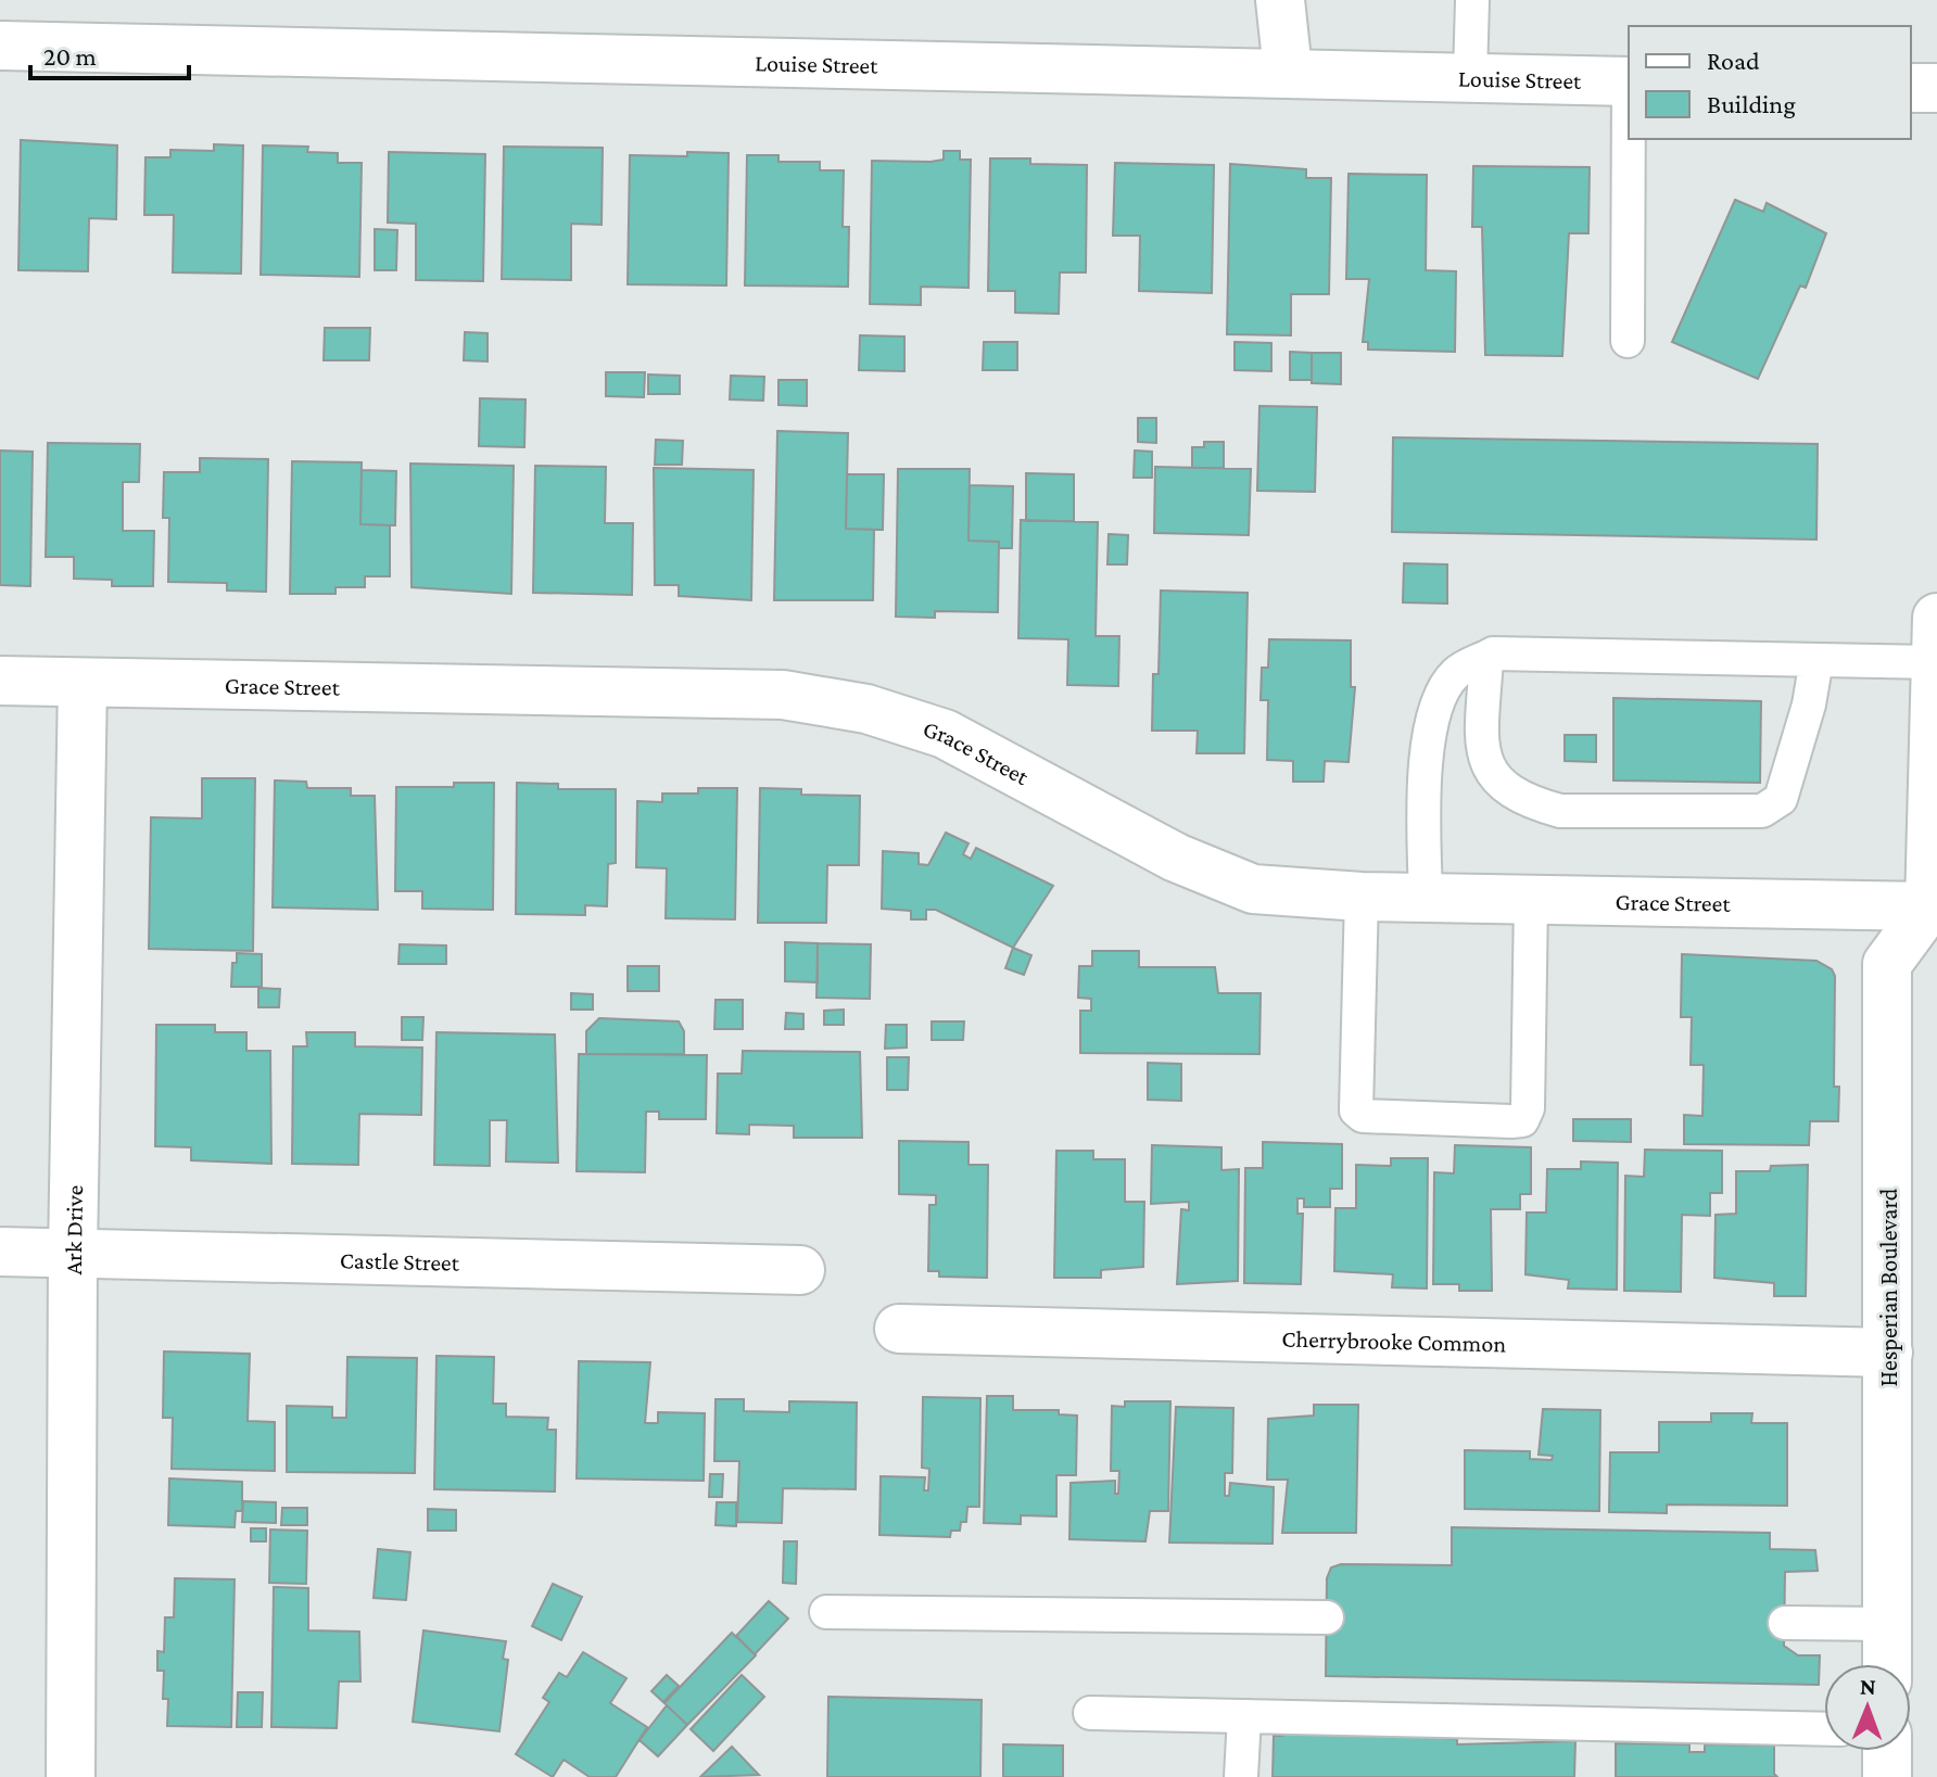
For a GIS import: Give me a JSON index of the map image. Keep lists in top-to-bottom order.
{
  "streets": {
    "street": [
      "Louise Street",
      "Grace Street",
      "Ark Drive",
      "Castle Street",
      "Hesperian Boulevard",
      "Cherrybrooke Common"
    ]
  },
  "crossings": [
    ["Grace Street", "Ark Drive"],
    ["Grace Street", "Hesperian Boulevard"],
    ["Ark Drive", "Castle Street"],
    ["Hesperian Boulevard", "Cherrybrooke Common"]
  ],
  "legend": ["Road", "Building"],
  "scale_bar": "20 m",
  "north": "top"
}
